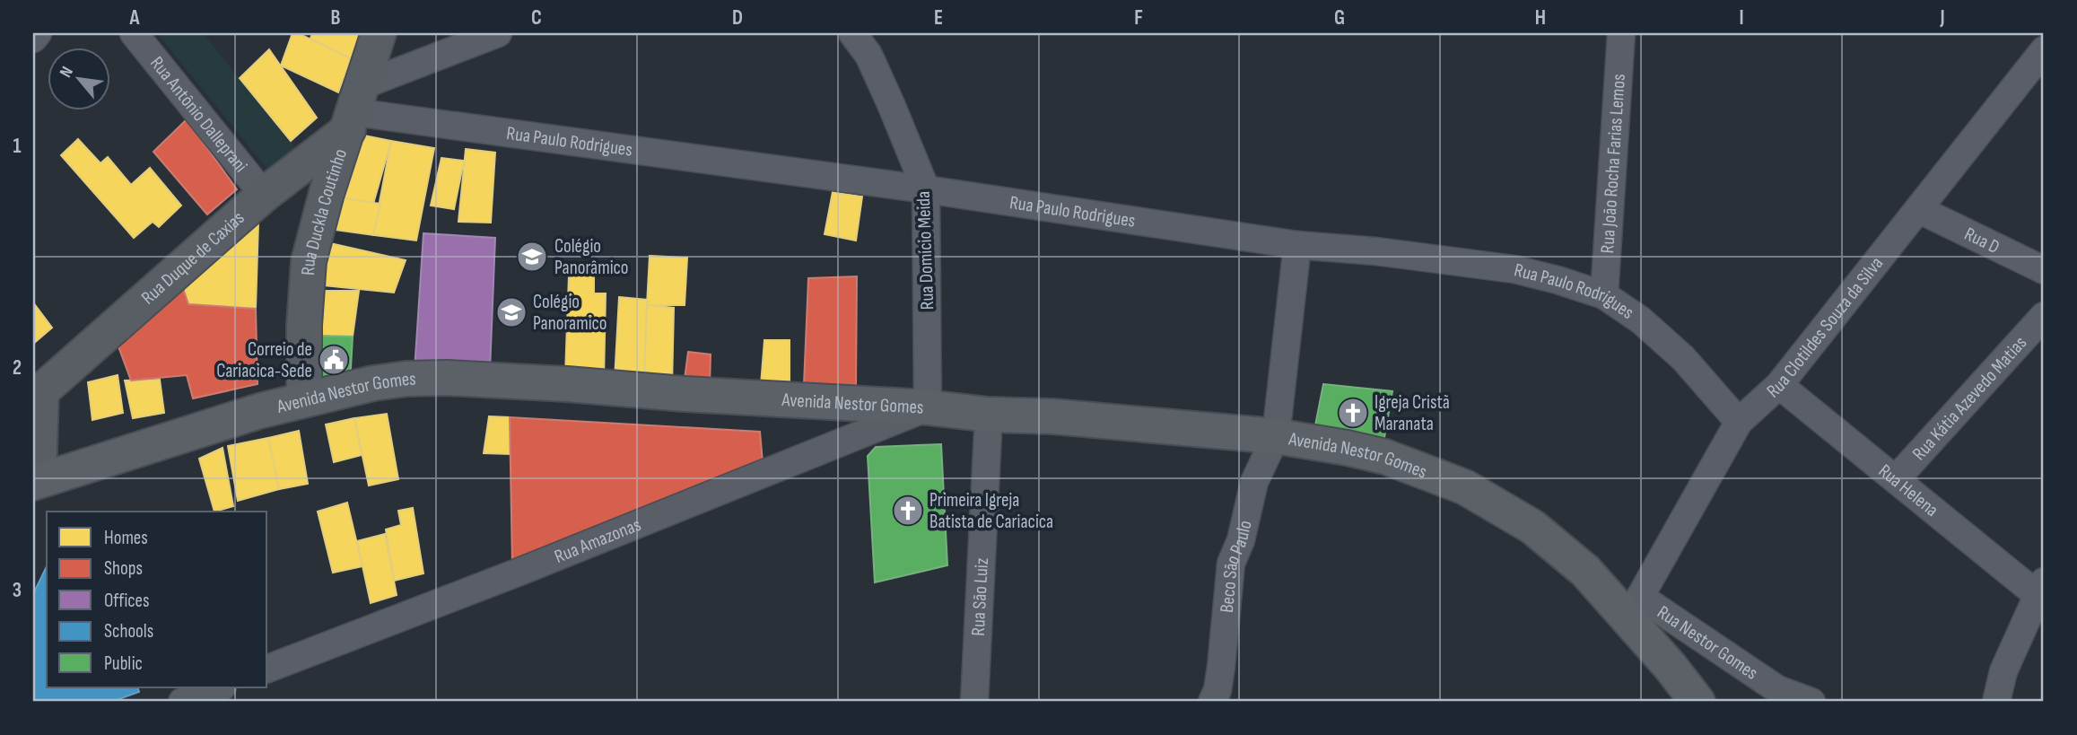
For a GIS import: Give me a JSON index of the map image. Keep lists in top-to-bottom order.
{
  "streets": {
    "main road": ["Avenida Nestor Gomes"],
    "street": [
      "Rua Antônio Dalleprani",
      "Rua Paulo Rodrigues",
      "Rua João Rocha Farias Lemos",
      "Rua Duckla Coutinho",
      "Rua D",
      "Rua Domício Meida",
      "Rua Duque de Caxias",
      "Rua Clotildes Souza da Silva",
      "Rua Kátia Azevedo Matias",
      "Rua Helena",
      "Rua Amazonas",
      "Beco São Paulo",
      "Rua São Luiz",
      "Rua Nestor Gomes"
    ]
  },
  "crossings": [
    ["Rua Antônio Dalleprani", "Rua Duque de Caxias"],
    ["Rua Paulo Rodrigues", "Rua João Rocha Farias Lemos"],
    ["Rua Paulo Rodrigues", "Rua Duckla Coutinho"],
    ["Rua Paulo Rodrigues", "Rua Domício Meida"],
    ["Rua Paulo Rodrigues", "Rua Duque de Caxias"],
    ["Rua Paulo Rodrigues", "Rua Clotildes Souza da Silva"],
    ["Rua Paulo Rodrigues", "Beco São Paulo"],
    ["Rua Duckla Coutinho", "Rua Duque de Caxias"],
    ["Rua Duckla Coutinho", "Avenida Nestor Gomes"],
    ["Rua D", "Rua Clotildes Souza da Silva"],
    ["Rua Domício Meida", "Avenida Nestor Gomes"],
    ["Rua Domício Meida", "Rua Amazonas"],
    ["Rua Clotildes Souza da Silva", "Avenida Nestor Gomes"],
    ["Rua Clotildes Souza da Silva", "Rua Helena"],
    ["Rua Clotildes Souza da Silva", "Rua Nestor Gomes"],
    ["Avenida Nestor Gomes", "Rua Amazonas"],
    ["Avenida Nestor Gomes", "Beco São Paulo"],
    ["Avenida Nestor Gomes", "Rua São Luiz"],
    ["Avenida Nestor Gomes", "Rua Nestor Gomes"],
    ["Rua Kátia Azevedo Matias", "Rua Helena"]
  ],
  "places": {
    "school or university": ["Colégio Panorâmico", "Colégio Panoramico"],
    "public building": ["Correio de Cariacica-Sede"],
    "church": ["Igreja Cristã Maranata", "Primeira Igreja Batista de Cariacica"]
  },
  "legend": [
    "Homes",
    "Shops",
    "Offices",
    "Schools",
    "Public"
  ],
  "north": "top left",
  "grid": {
    "columns": [
      "A",
      "B",
      "C",
      "D",
      "E",
      "F",
      "G",
      "H",
      "I",
      "J"
    ],
    "rows": ["1", "2", "3"]
  }
}
